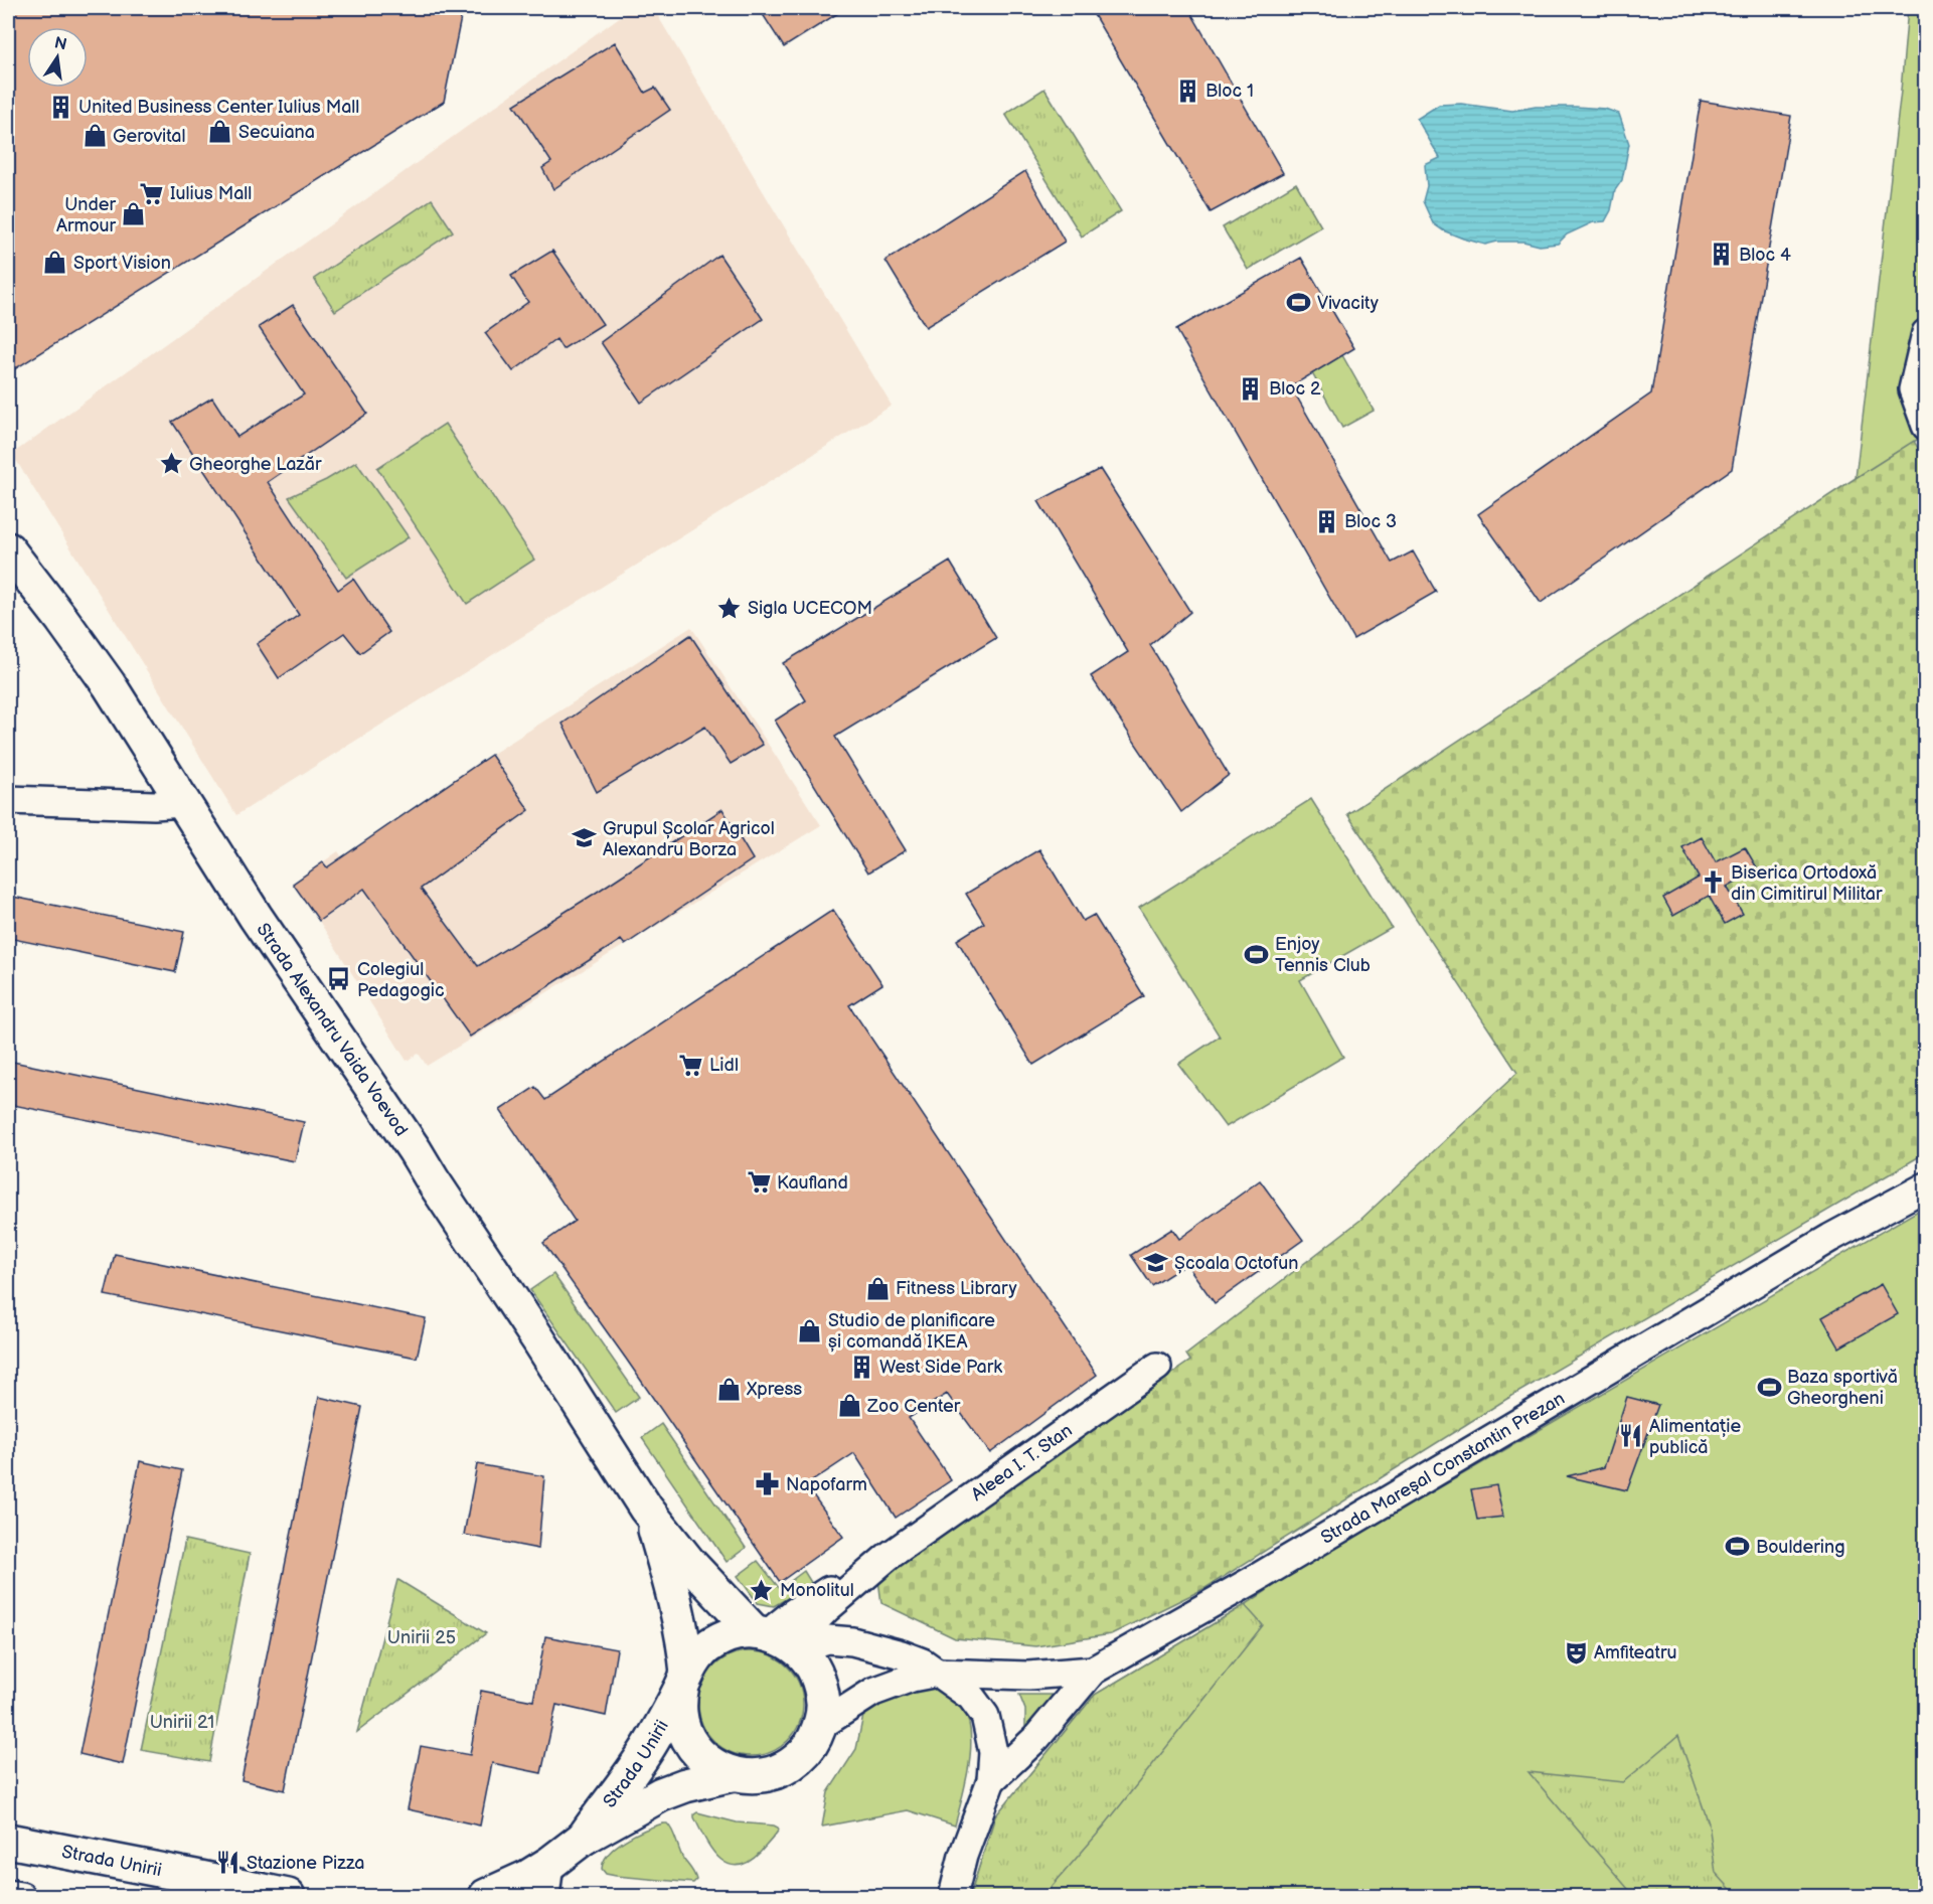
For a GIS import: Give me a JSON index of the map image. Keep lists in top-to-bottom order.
{
  "streets": {
    "main road": ["Strada Alexandru Vaida Voevod", "Strada Unirii"],
    "street": ["Aleea I. T. Stan", "Strada Mareșal Constantin Prezan"]
  },
  "crossings": [
    ["Strada Alexandru Vaida Voevod", "Aleea I. T. Stan"],
    ["Strada Alexandru Vaida Voevod", "Strada Mareșal Constantin Prezan"],
    ["Strada Alexandru Vaida Voevod", "Strada Unirii"],
    ["Aleea I. T. Stan", "Strada Mareșal Constantin Prezan"],
    ["Aleea I. T. Stan", "Strada Unirii"],
    ["Strada Mareșal Constantin Prezan", "Strada Unirii"]
  ],
  "parks": ["Unirii 25", "Unirii 21"],
  "places": {
    "building": [
      "Bloc 1",
      "United Business Center Iulius Mall",
      "Bloc 4",
      "Bloc 2",
      "Bloc 3",
      "West Side Park"
    ],
    "shop": [
      "Secuiana",
      "Gerovital",
      "Under Armour",
      "Sport Vision",
      "Fitness Library",
      "Studio de planificare și comandă IKEA",
      "Xpress",
      "Zoo Center"
    ],
    "supermarket": ["Iulius Mall", "Lidl", "Kaufland"],
    "sports": [
      "Vivacity",
      "Enjoy Tennis Club",
      "Baza sportivă Gheorgheni",
      "Bouldering"
    ],
    "place": ["Gheorghe Lazăr", "Sigla UCECOM", "Monolitul"],
    "school or university": ["Grupul Școlar Agricol Alexandru Borza", "Școala Octofun"],
    "church": ["Biserica Ortodoxă din Cimitirul Militar"],
    "bus stop": ["Colegiul Pedagogic"],
    "restaurant": ["Alimentație publică", "Stazione Pizza"],
    "pharmacy": ["Napofarm"],
    "theatre": ["Amfiteatru"]
  },
  "north": "top"
}
